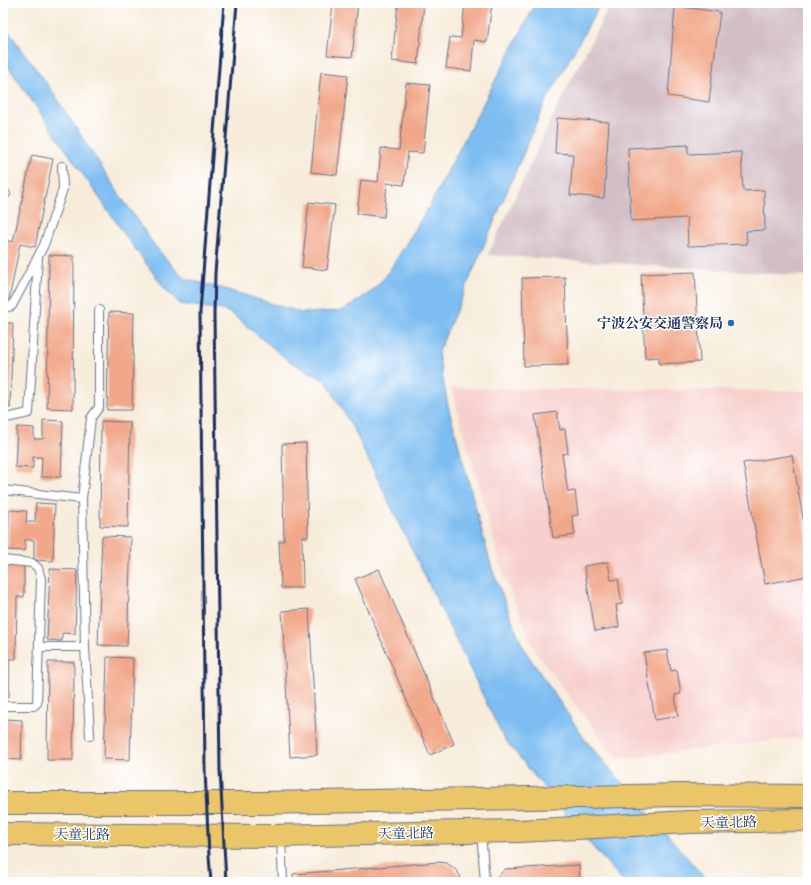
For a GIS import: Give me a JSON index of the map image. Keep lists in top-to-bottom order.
{
  "streets": {
    "main road": ["天童北路"]
  },
  "places": ["宁波公安交通警察局"]
}
